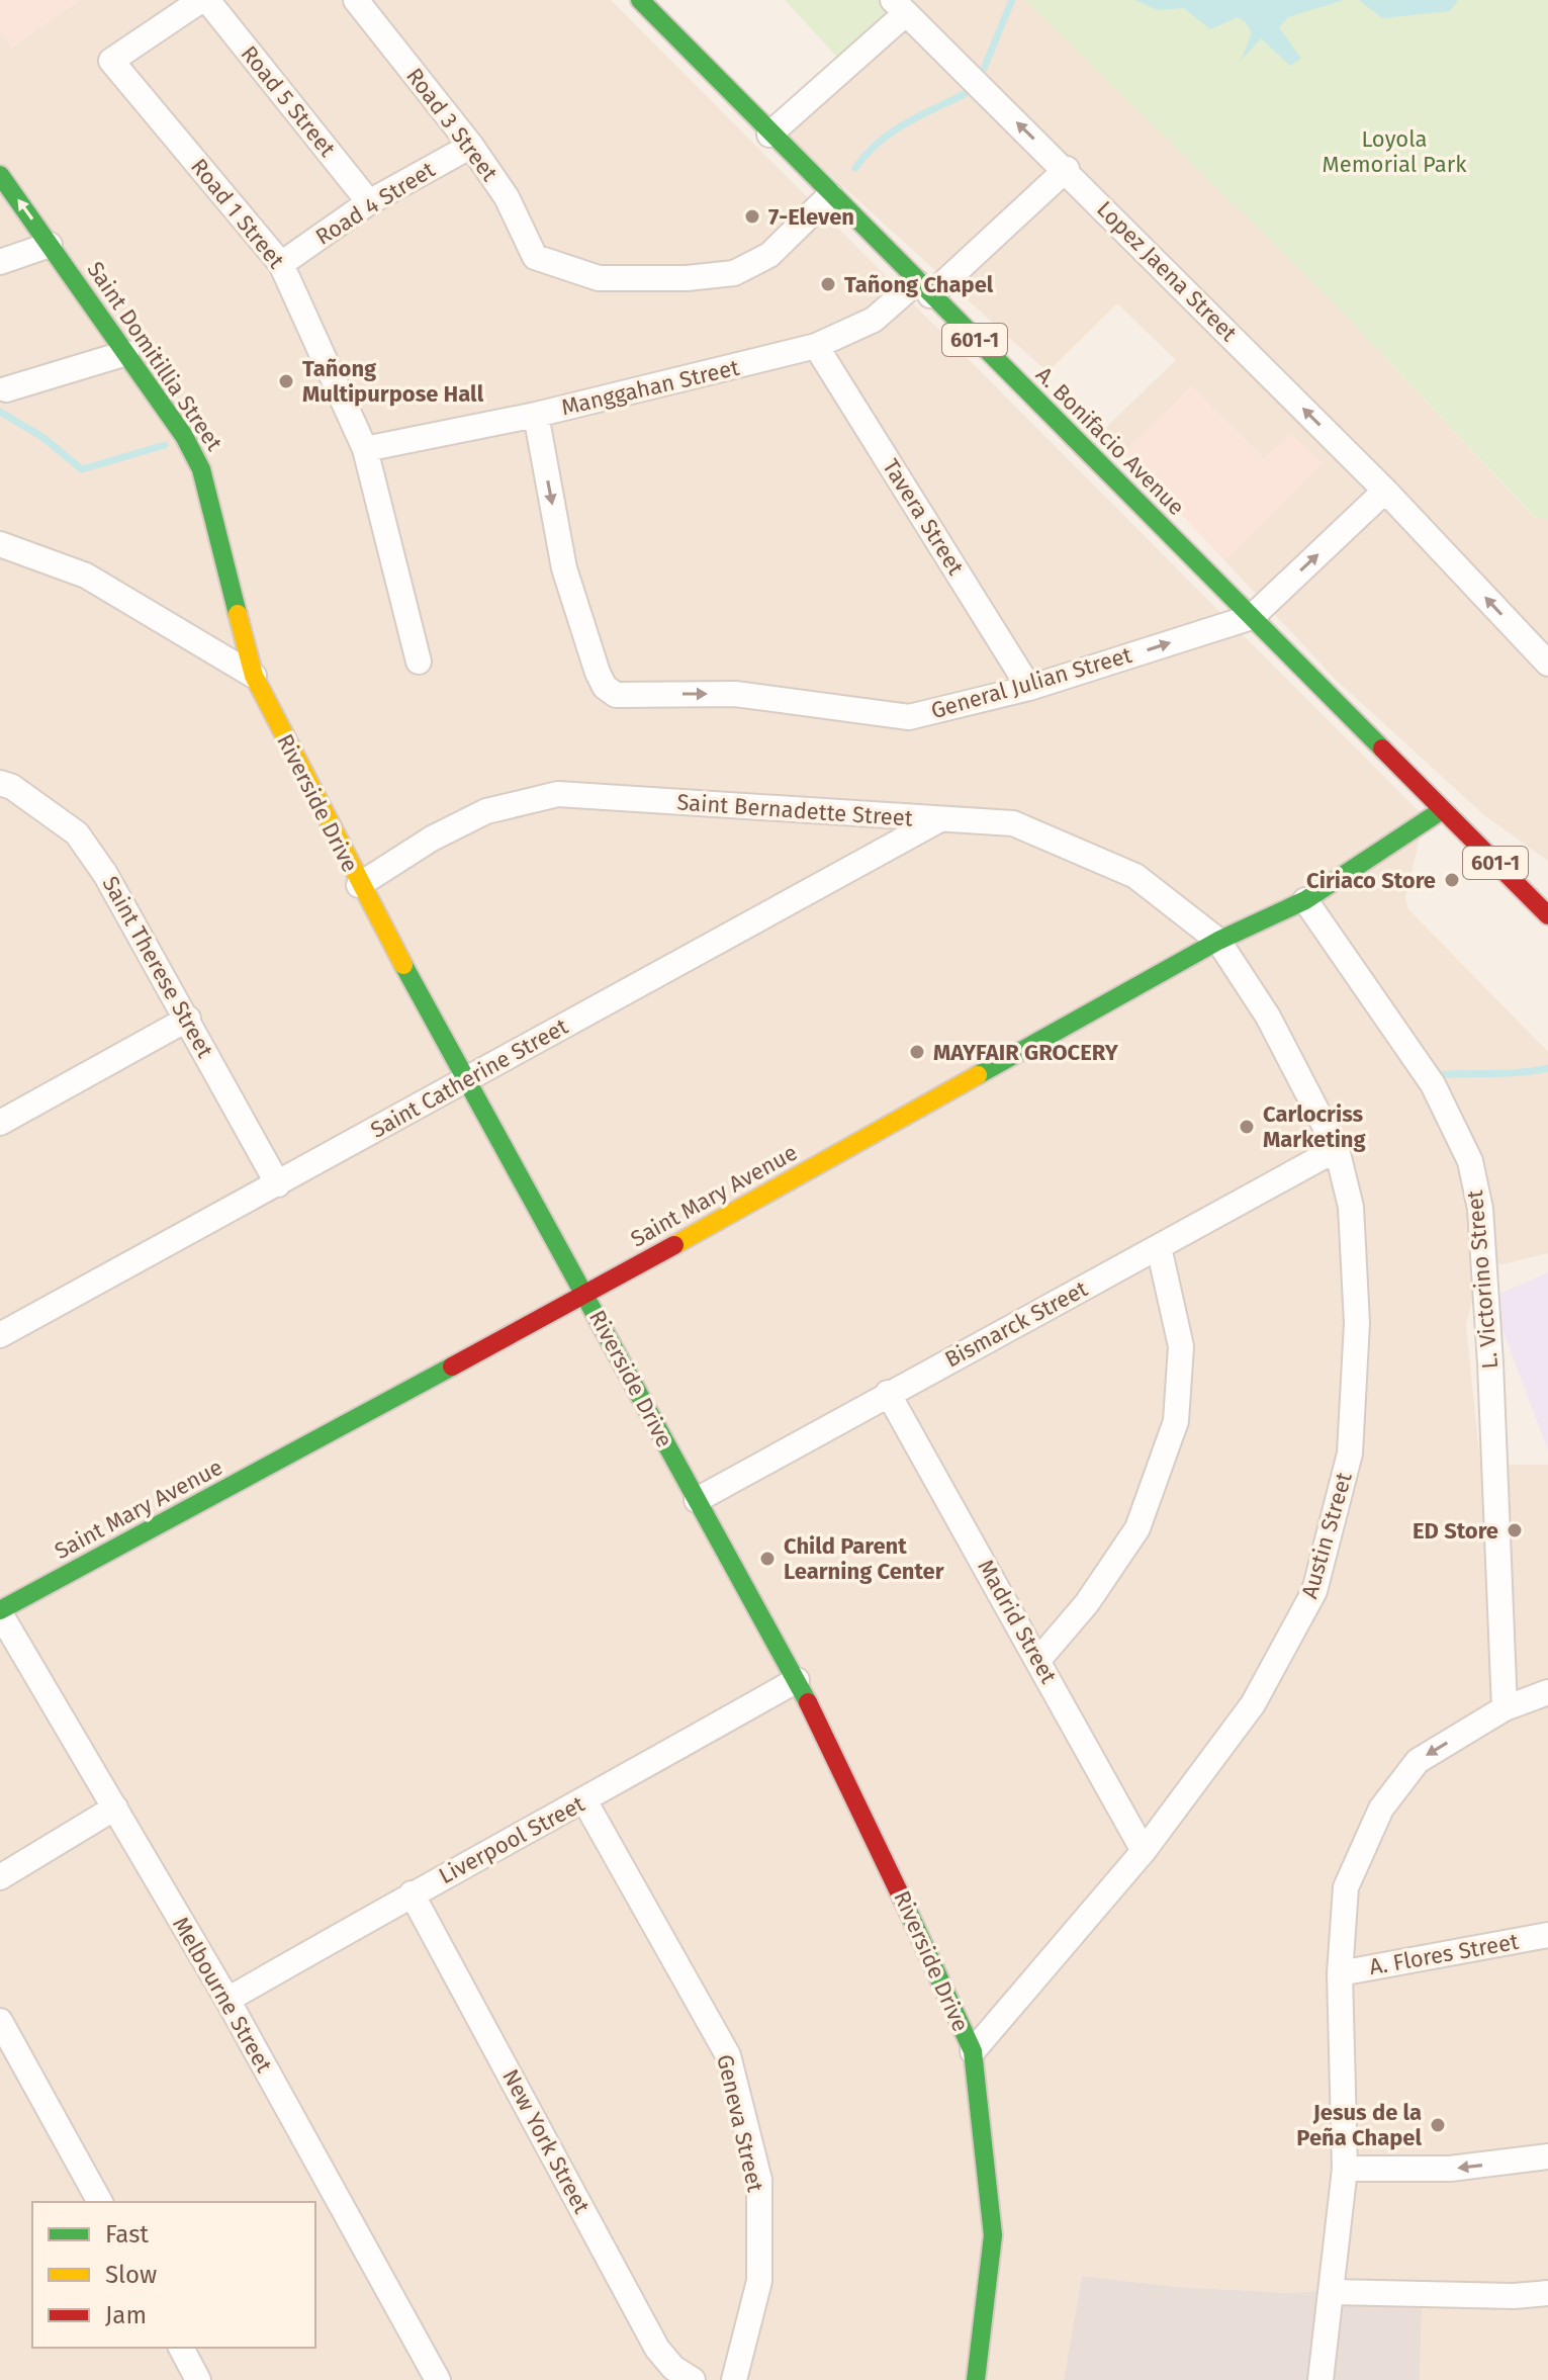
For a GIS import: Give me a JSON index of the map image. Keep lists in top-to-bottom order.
{
  "streets": {
    "street": [
      "Road 5 Street",
      "Road 3 Street",
      "Road 4 Street",
      "Road 1 Street",
      "Lopez Jaena Street",
      "601-1",
      "Saint Domitillia Street",
      "Manggahan Street",
      "A. Bonifacio Avenue",
      "Tavera Street",
      "General Julian Street",
      "Riverside Drive",
      "Saint Bernadette Street",
      "Saint Therese Street",
      "Saint Catherine Street",
      "Saint Mary Avenue",
      "L. Victorino Street",
      "Bismarck Street",
      "Austin Street",
      "Madrid Street",
      "Liverpool Street",
      "A. Flores Street",
      "Melbourne Street",
      "Geneva Street",
      "New York Street"
    ]
  },
  "crossings": [
    ["Road 5 Street", "Road 4 Street"],
    ["Road 3 Street", "Road 4 Street"],
    ["Road 3 Street", "A. Bonifacio Avenue"],
    ["Road 4 Street", "Road 1 Street"],
    ["Road 1 Street", "Manggahan Street"],
    ["Lopez Jaena Street", "Manggahan Street"],
    ["Lopez Jaena Street", "A. Bonifacio Avenue"],
    ["Saint Domitillia Street", "Riverside Drive"],
    ["Manggahan Street", "A. Bonifacio Avenue"],
    ["Manggahan Street", "Tavera Street"],
    ["Manggahan Street", "General Julian Street"],
    ["A. Bonifacio Avenue", "General Julian Street"],
    ["A. Bonifacio Avenue", "Saint Mary Avenue"],
    ["Tavera Street", "General Julian Street"],
    ["Riverside Drive", "Saint Bernadette Street"],
    ["Riverside Drive", "Saint Catherine Street"],
    ["Riverside Drive", "Saint Mary Avenue"],
    ["Riverside Drive", "Bismarck Street"],
    ["Riverside Drive", "Austin Street"],
    ["Riverside Drive", "Liverpool Street"],
    ["Saint Bernadette Street", "Saint Catherine Street"],
    ["Saint Bernadette Street", "Saint Mary Avenue"],
    ["Saint Bernadette Street", "Austin Street"],
    ["Saint Therese Street", "Saint Catherine Street"],
    ["Saint Mary Avenue", "L. Victorino Street"],
    ["Saint Mary Avenue", "Austin Street"],
    ["Saint Mary Avenue", "Melbourne Street"],
    ["Bismarck Street", "Austin Street"],
    ["Bismarck Street", "Madrid Street"],
    ["Austin Street", "Madrid Street"],
    ["Liverpool Street", "Melbourne Street"],
    ["Liverpool Street", "Geneva Street"],
    ["Liverpool Street", "New York Street"]
  ],
  "one_way": ["Lopez Jaena Street"],
  "parks": ["Loyola Memorial Park"],
  "places": [
    "7-Eleven",
    "Tañong Chapel",
    "Tañong Multipurpose Hall",
    "Ciriaco Store",
    "MAYFAIR GROCERY",
    "Carlocriss Marketing",
    "ED Store",
    "Child Parent Learning Center",
    "Jesus de la Peña Chapel"
  ],
  "legend": ["Fast", "Slow", "Jam"]
}
